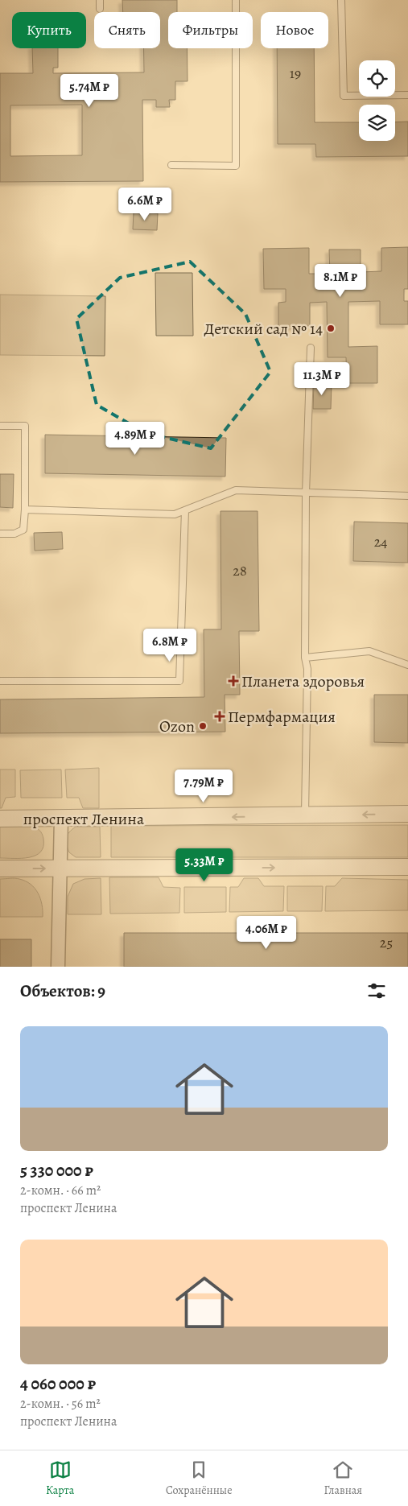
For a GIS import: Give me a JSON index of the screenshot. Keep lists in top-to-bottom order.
{
  "streets": {
    "street": ["проспект Ленина"]
  },
  "places": {
    "other": ["Детский сад № 14", "Ozon"],
    "health": ["Планета здоровья", "Пермфармация"]
  },
  "house_numbers": [
    "19",
    "24",
    "28",
    "25"
  ],
  "page": {
    "chip": [
      "Купить",
      "Снять",
      "Фильтры",
      "Новое"
    ],
    "price": [
      "5.74M ₽",
      "6.6M ₽",
      "8.1M ₽",
      "11.3M ₽",
      "4.89M ₽",
      "6.8M ₽",
      "7.79M ₽",
      "5.33M ₽",
      "4.06M ₽"
    ],
    "heading": "Объектов: 9",
    "list": [
      {
        "name": "5 330 000 ₽",
        "note": "2-комн. · 66 m² · проспект Ленина"
      },
      {
        "name": "4 060 000 ₽",
        "note": "2-комн. · 56 m² · проспект Ленина"
      }
    ],
    "tabs": ["Карта", "Сохранённые", "Главная"]
  }
}
